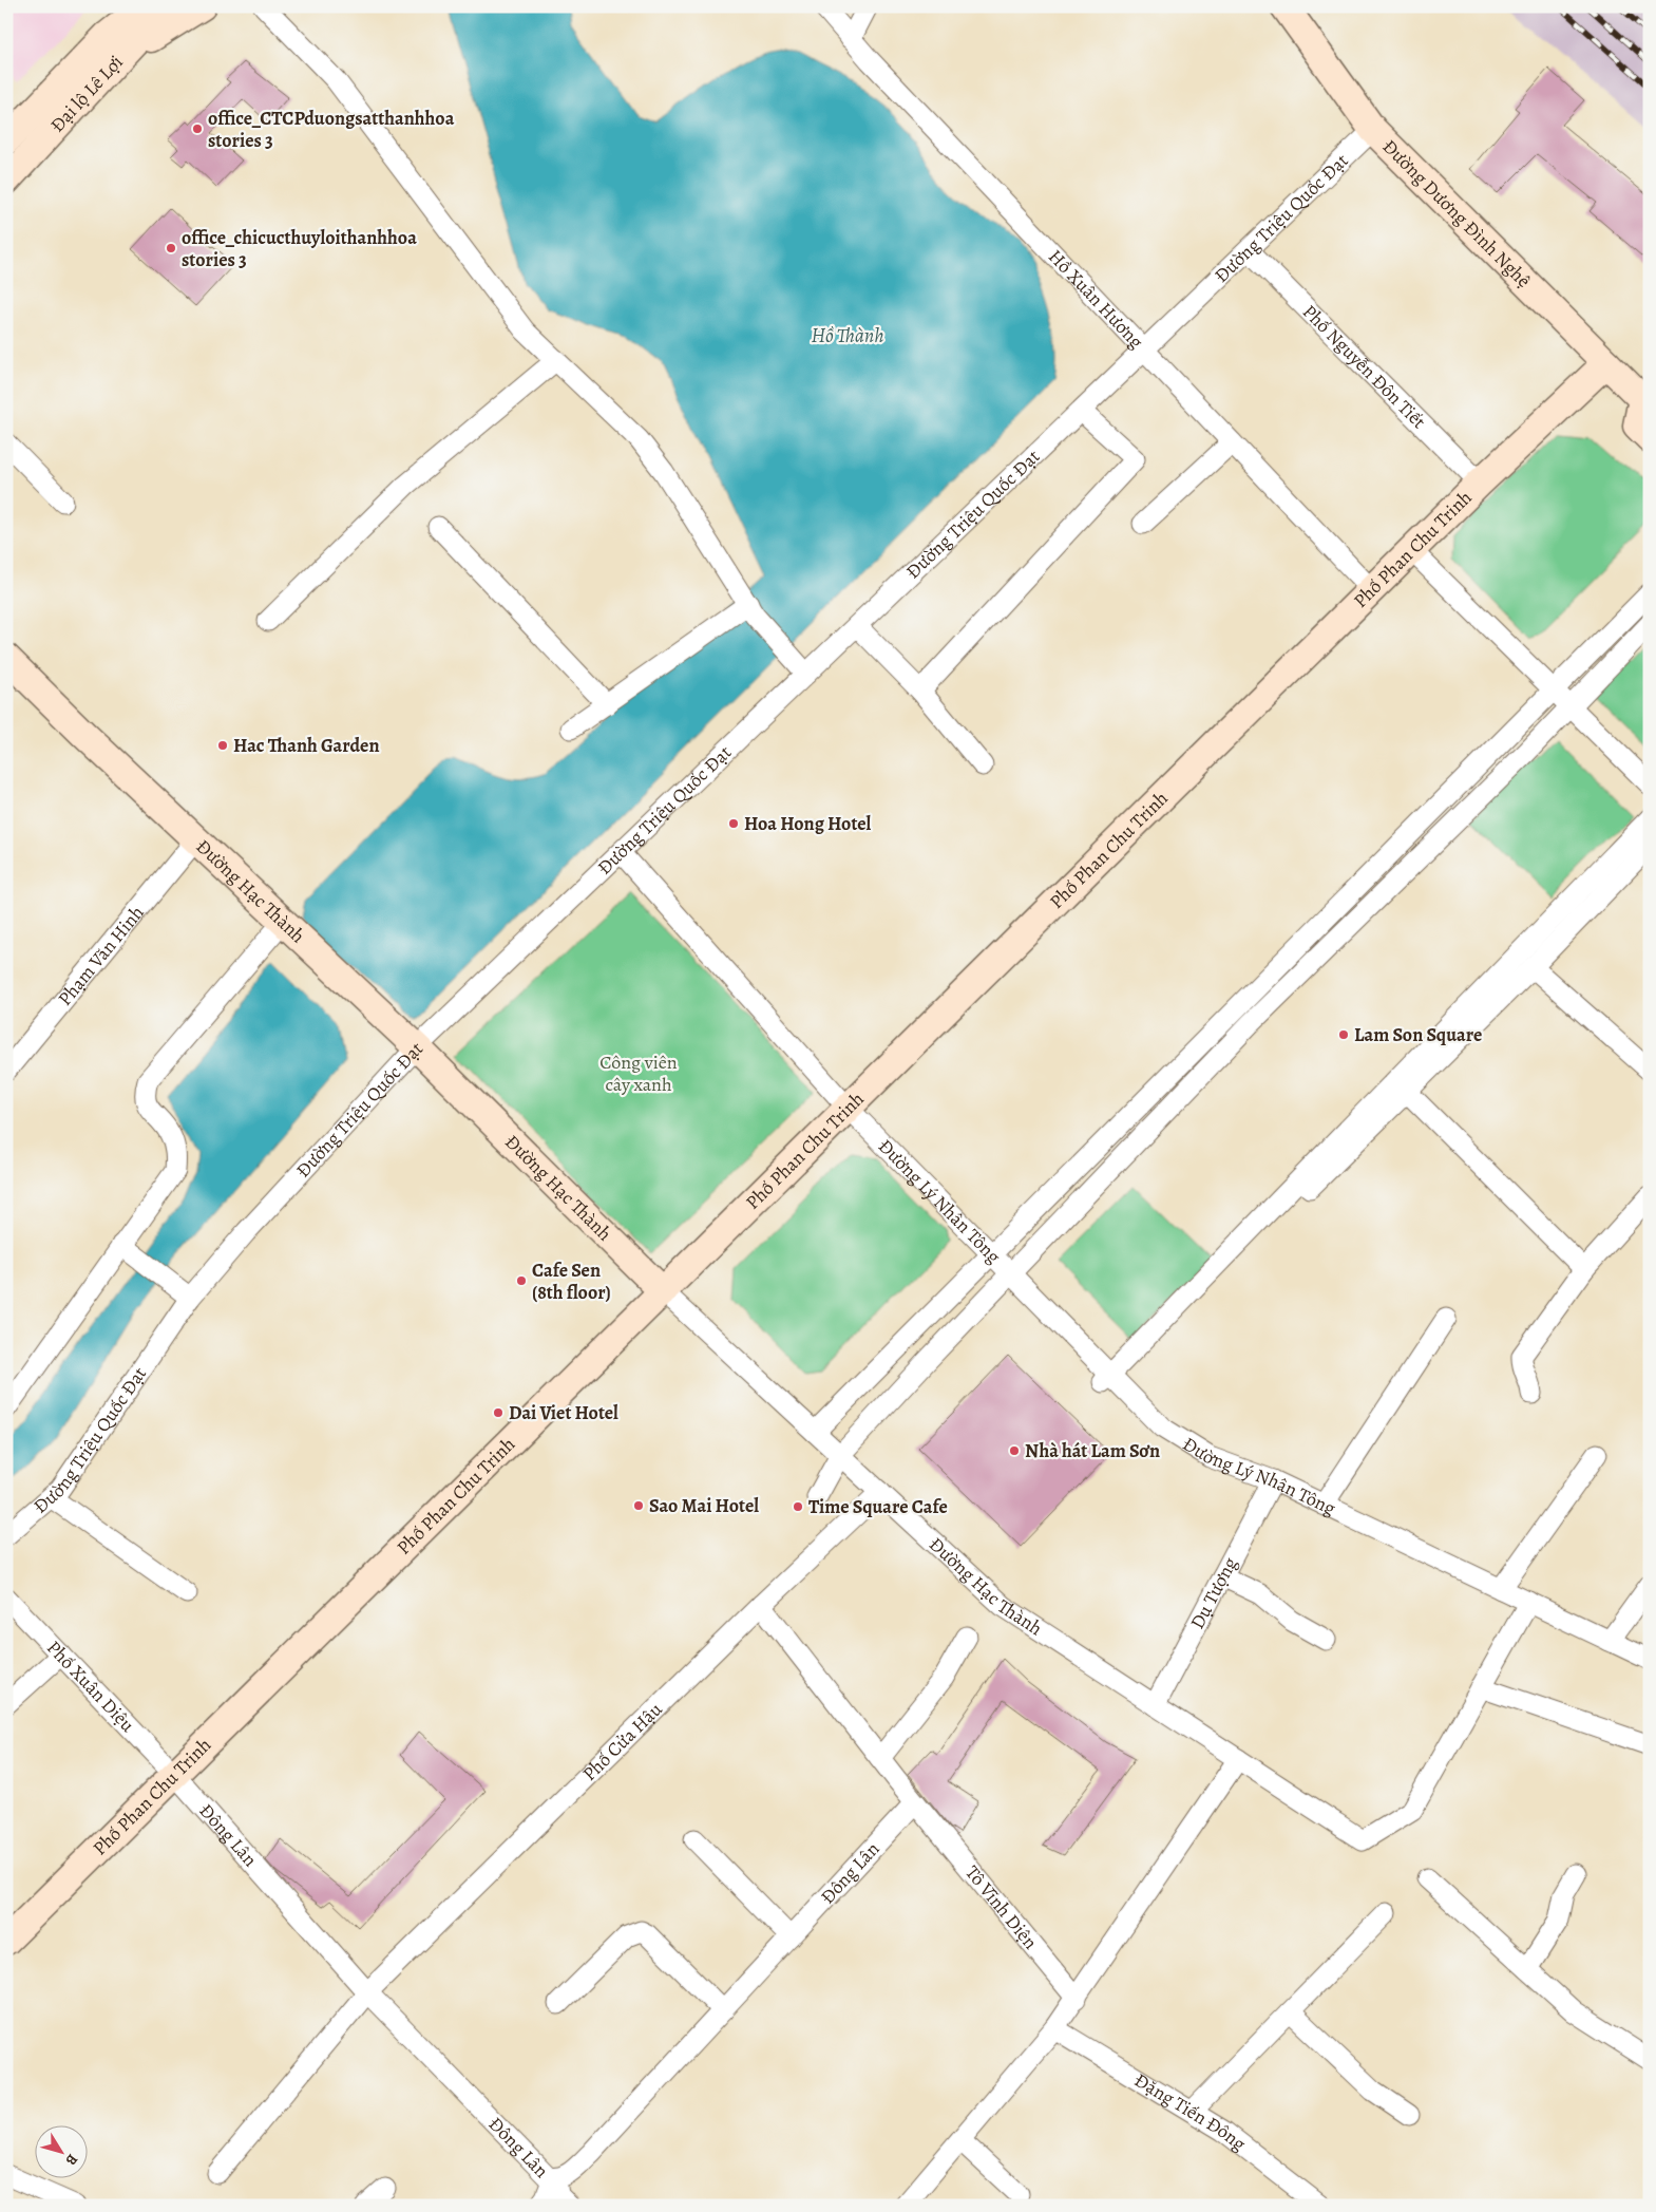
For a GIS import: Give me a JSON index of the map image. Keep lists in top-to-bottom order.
{
  "streets": {
    "street": [
      "Đại lộ Lê Lợi",
      "Đường Dương Đình Nghệ",
      "Đường Triệu Quốc Đạt",
      "Hồ Xuân Hương",
      "Phố Nguyễn Đôn Tiết",
      "Phố Phan Chu Trinh",
      "Đường Hạc Thành",
      "Phạm Văn Hinh",
      "Đường Lý Nhân Tông",
      "Dụ Tượng",
      "Phố Xuân Diệu",
      "Phố Cửa Hậu",
      "Đông Lân",
      "Tô Vĩnh Diện",
      "Đặng Tiến Đông"
    ]
  },
  "crossings": [
    ["Đường Dương Đình Nghệ", "Đường Triệu Quốc Đạt"],
    ["Đường Dương Đình Nghệ", "Phố Phan Chu Trinh"],
    ["Đường Triệu Quốc Đạt", "Hồ Xuân Hương"],
    ["Đường Triệu Quốc Đạt", "Phố Nguyễn Đôn Tiết"],
    ["Đường Triệu Quốc Đạt", "Đường Hạc Thành"],
    ["Đường Triệu Quốc Đạt", "Đường Lý Nhân Tông"],
    ["Hồ Xuân Hương", "Phố Phan Chu Trinh"],
    ["Phố Nguyễn Đôn Tiết", "Phố Phan Chu Trinh"],
    ["Phố Phan Chu Trinh", "Đường Hạc Thành"],
    ["Phố Phan Chu Trinh", "Đường Lý Nhân Tông"],
    ["Phố Phan Chu Trinh", "Phố Xuân Diệu"],
    ["Phố Phan Chu Trinh", "Đông Lân"],
    ["Đường Hạc Thành", "Phạm Văn Hinh"],
    ["Đường Hạc Thành", "Dụ Tượng"],
    ["Đường Hạc Thành", "Phố Cửa Hậu"],
    ["Đường Lý Nhân Tông", "Dụ Tượng"],
    ["Phố Xuân Diệu", "Đông Lân"],
    ["Phố Cửa Hậu", "Đông Lân"],
    ["Phố Cửa Hậu", "Tô Vĩnh Diện"],
    ["Đông Lân", "Tô Vĩnh Diện"]
  ],
  "water": ["Hồ Thành"],
  "parks": ["Công viên cây xanh"],
  "places": [
    "office_CTCPduongsatthanhhoa stories 3",
    "office_chicucthuyloithanhhoa stories 3",
    "Hac Thanh Garden",
    "Hoa Hong Hotel",
    "Lam Son Square",
    "Cafe Sen (8th floor)",
    "Dai Viet Hotel",
    "Nhà hát Lam Sơn",
    "Sao Mai Hotel",
    "Time Square Cafe"
  ],
  "north": "bottom right"
}
